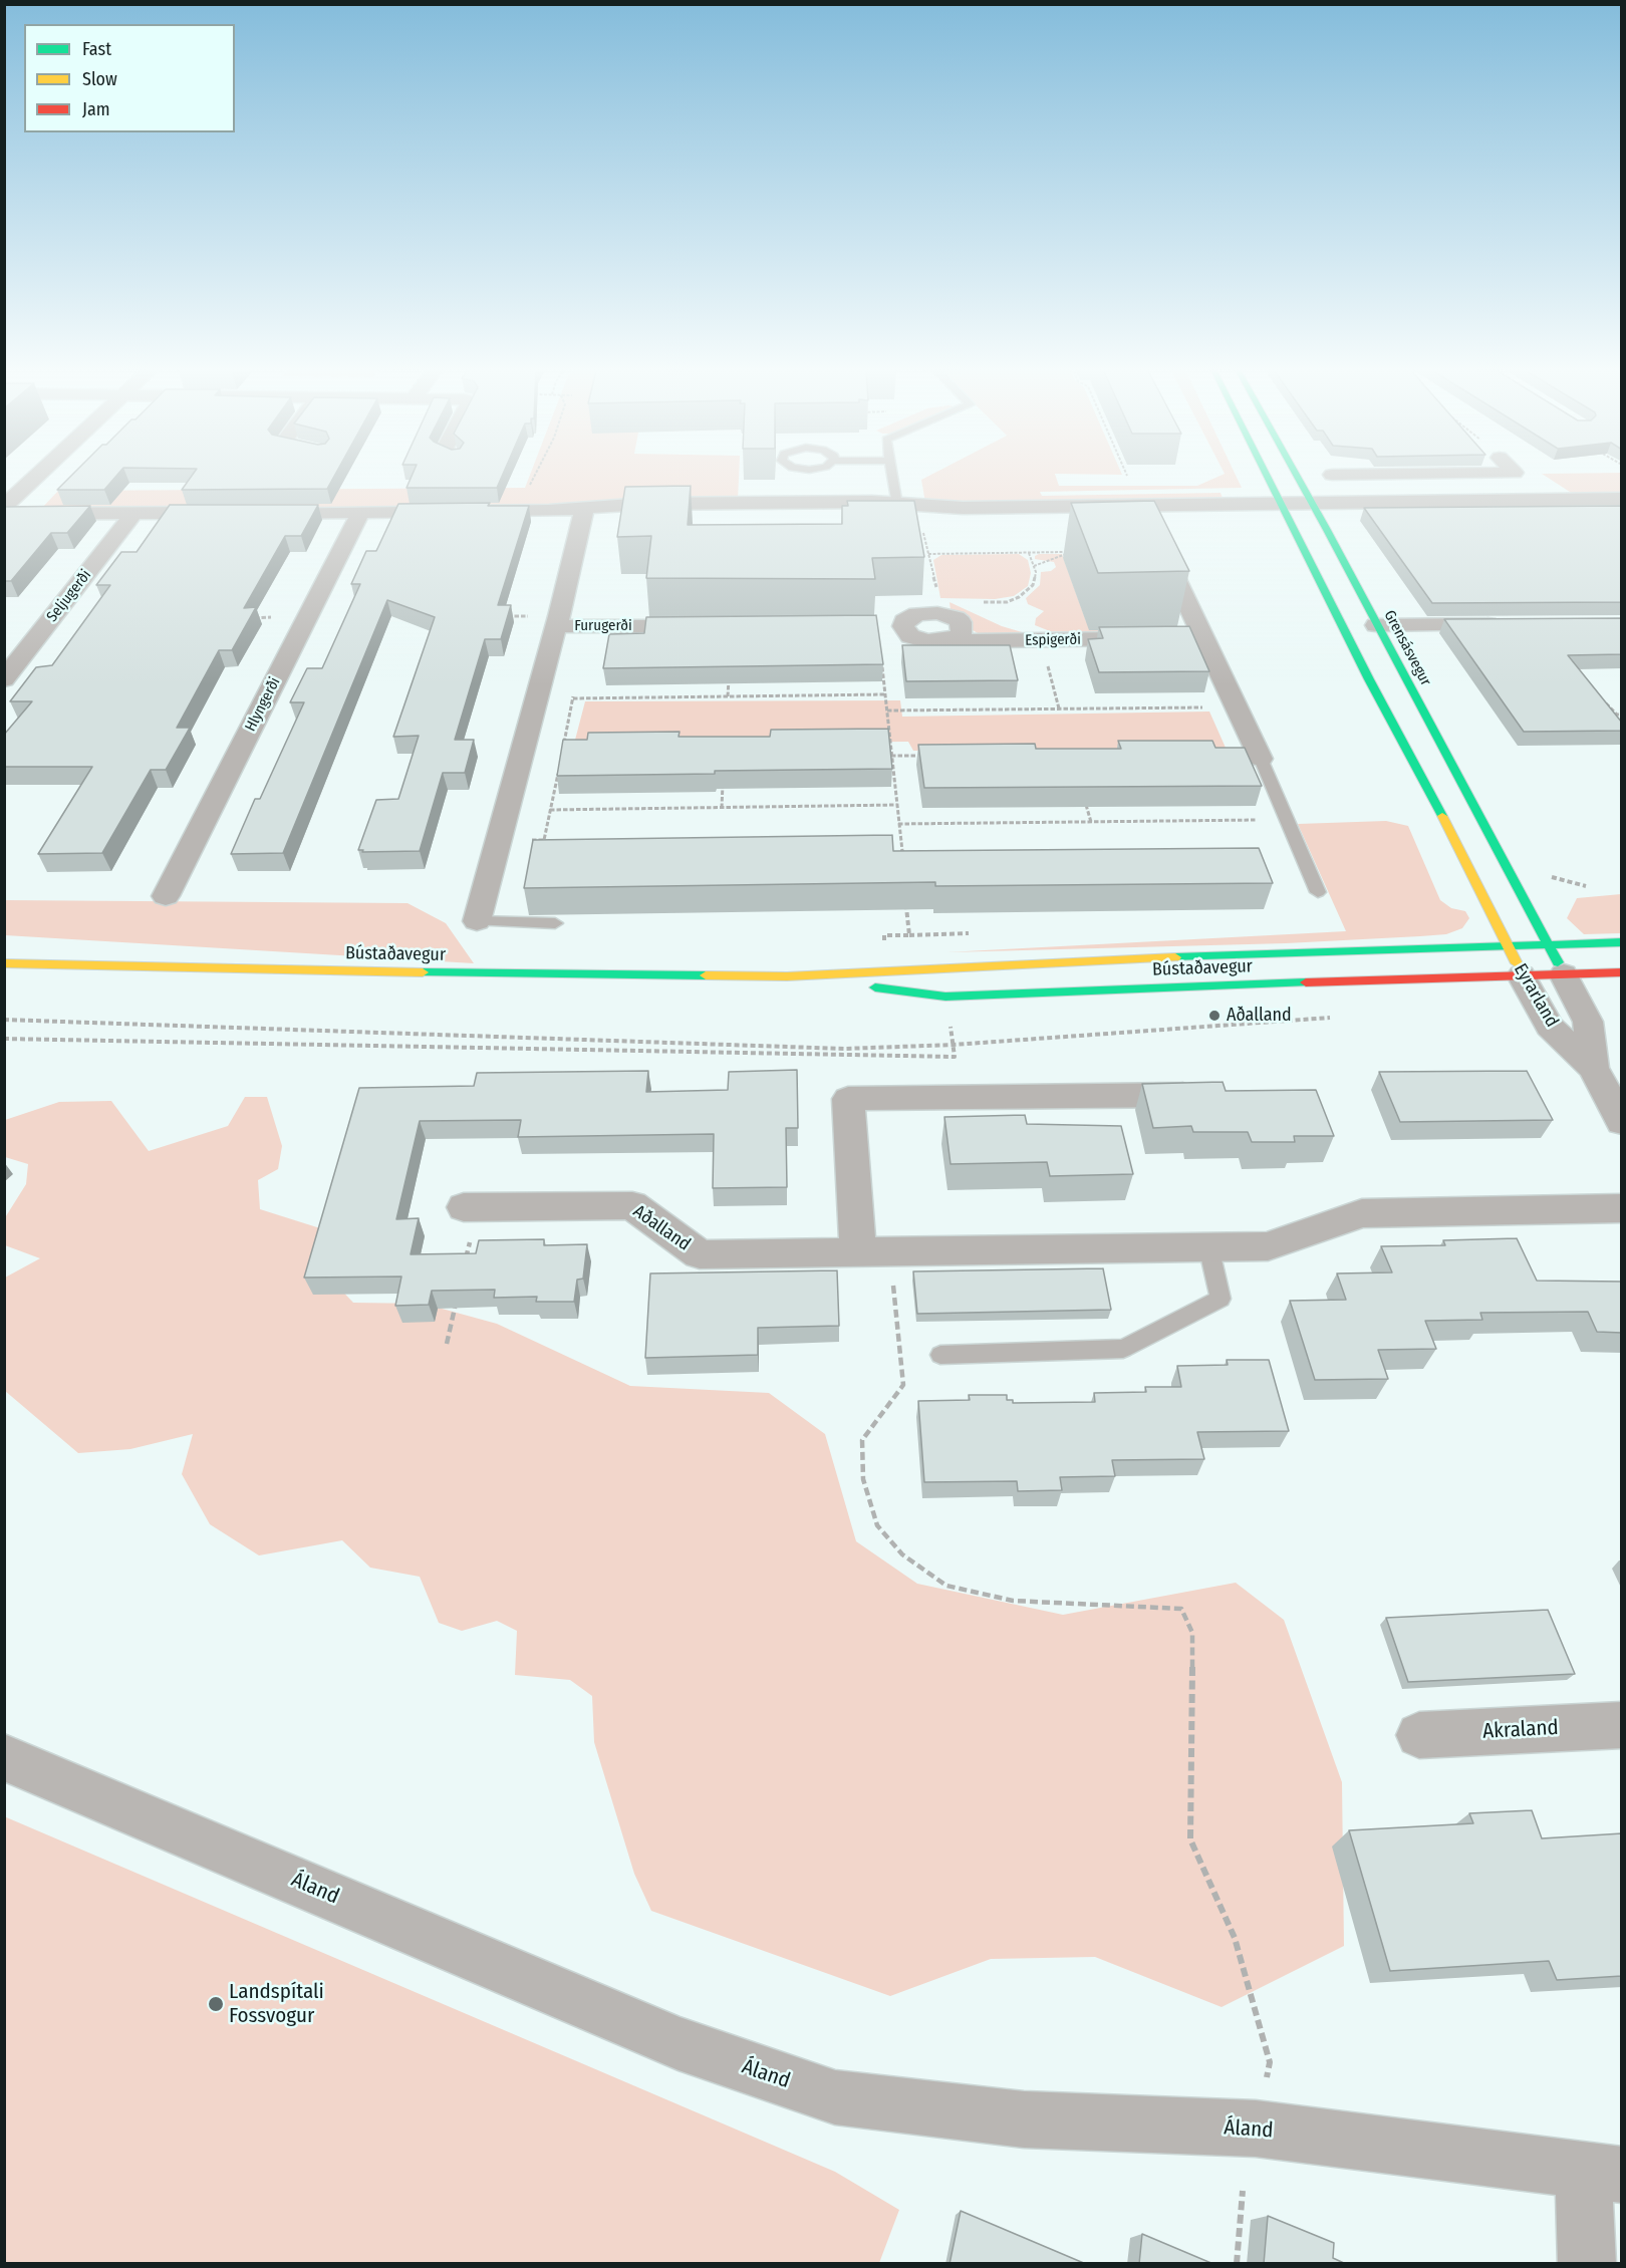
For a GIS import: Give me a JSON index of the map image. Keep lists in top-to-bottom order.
{
  "streets": {
    "main road": ["Grensásvegur", "Bústaðavegur", "Eyrarland"],
    "street": [
      "Seljugerði",
      "Furugerði",
      "Espigerði",
      "Hlyngerði",
      "Aðalland",
      "Akraland",
      "Áland"
    ]
  },
  "crossings": [
    ["Grensásvegur", "Bústaðavegur"],
    ["Grensásvegur", "Eyrarland"],
    ["Bústaðavegur", "Eyrarland"]
  ],
  "places": ["Aðalland", "Landspítali Fossvogur"],
  "legend": ["Fast", "Slow", "Jam"]
}
